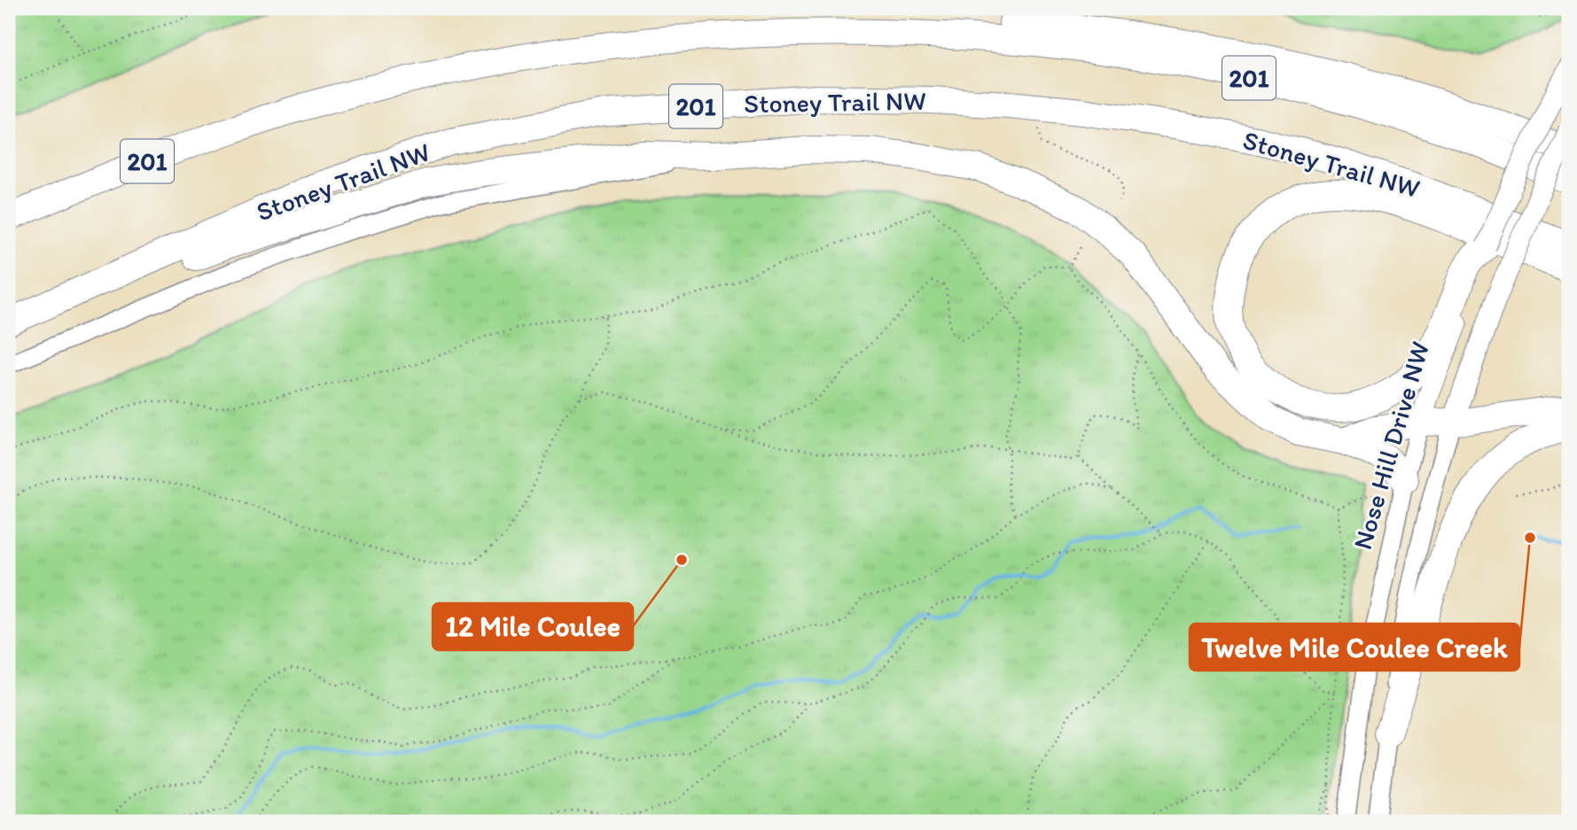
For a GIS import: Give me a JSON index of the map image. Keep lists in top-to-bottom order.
{
  "streets": {
    "highway": ["201", "Stoney Trail NW"],
    "main road": ["Nose Hill Drive NW"]
  },
  "places": ["Twelve Mile Coulee Creek", "12 Mile Coulee"]
}
